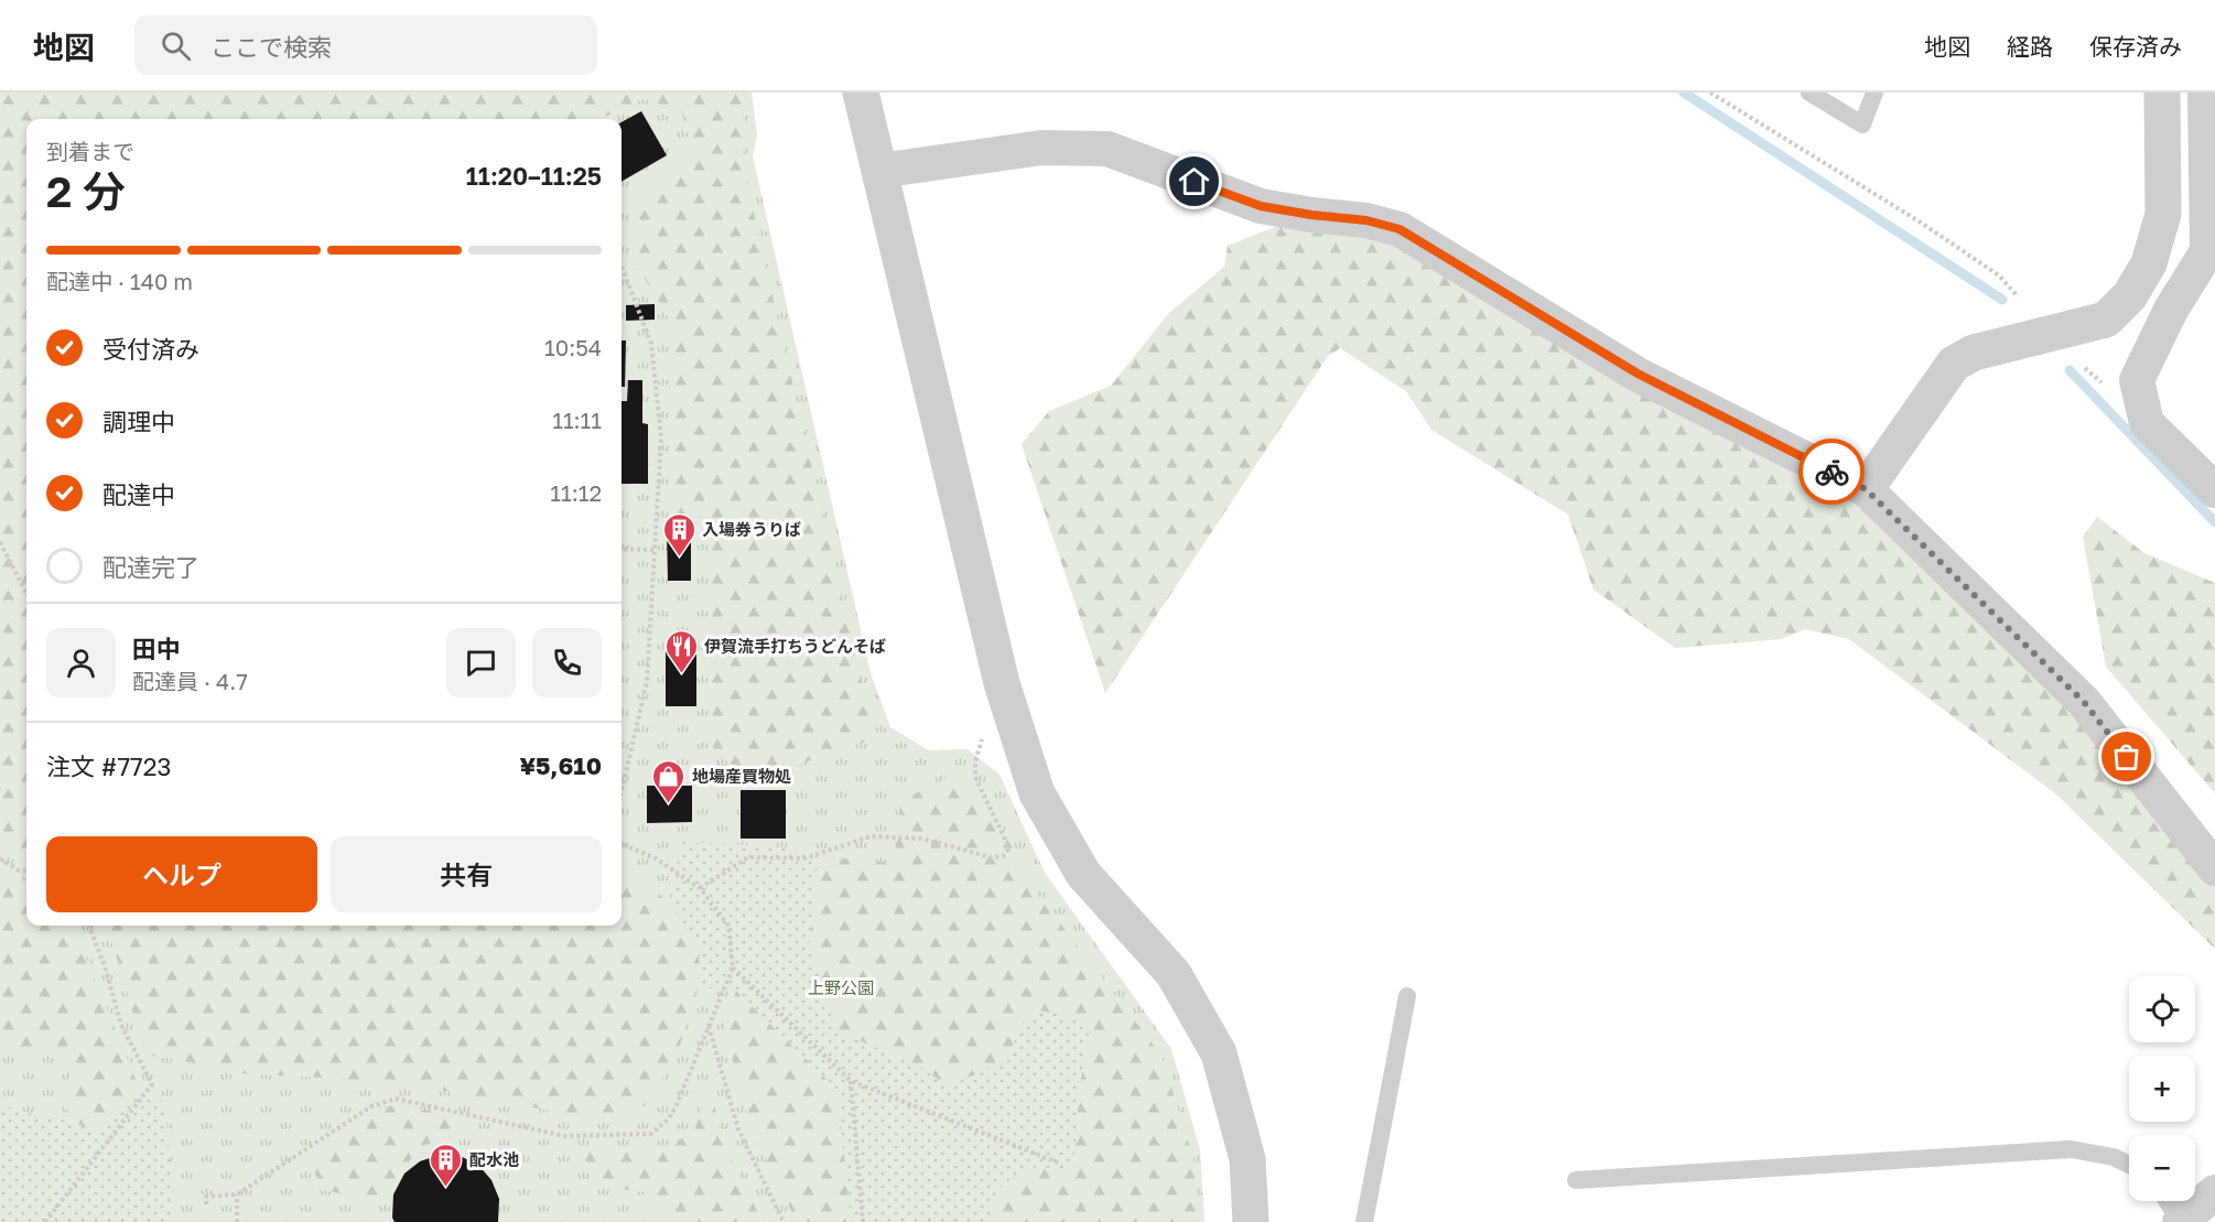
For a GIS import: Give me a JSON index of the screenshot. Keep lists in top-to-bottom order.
{
  "parks": ["上野公園"],
  "places": {
    "building": ["入場券うりば", "配水池"],
    "restaurant": ["伊賀流手打ちうどんそば"],
    "shop": ["地場産買物処"]
  },
  "page": {
    "header": "地図",
    "search": "ここで検索",
    "nav": ["地図", "経路", "保存済み"],
    "heading": ["2 分", "到着まで", "11:20–11:25"],
    "panel": [
      "田中",
      "配達員 · 4.7",
      "注文 #7723",
      "¥5,610"
    ],
    "bar": "配達中 · 140 m",
    "list": [
      ["受付済み", "10:54"],
      ["調理中", "11:11"],
      ["配達中", "11:12"],
      "配達完了"
    ],
    "buttons": ["ヘルプ", "共有"],
    "map_buttons": ["+", "−"]
  }
}
